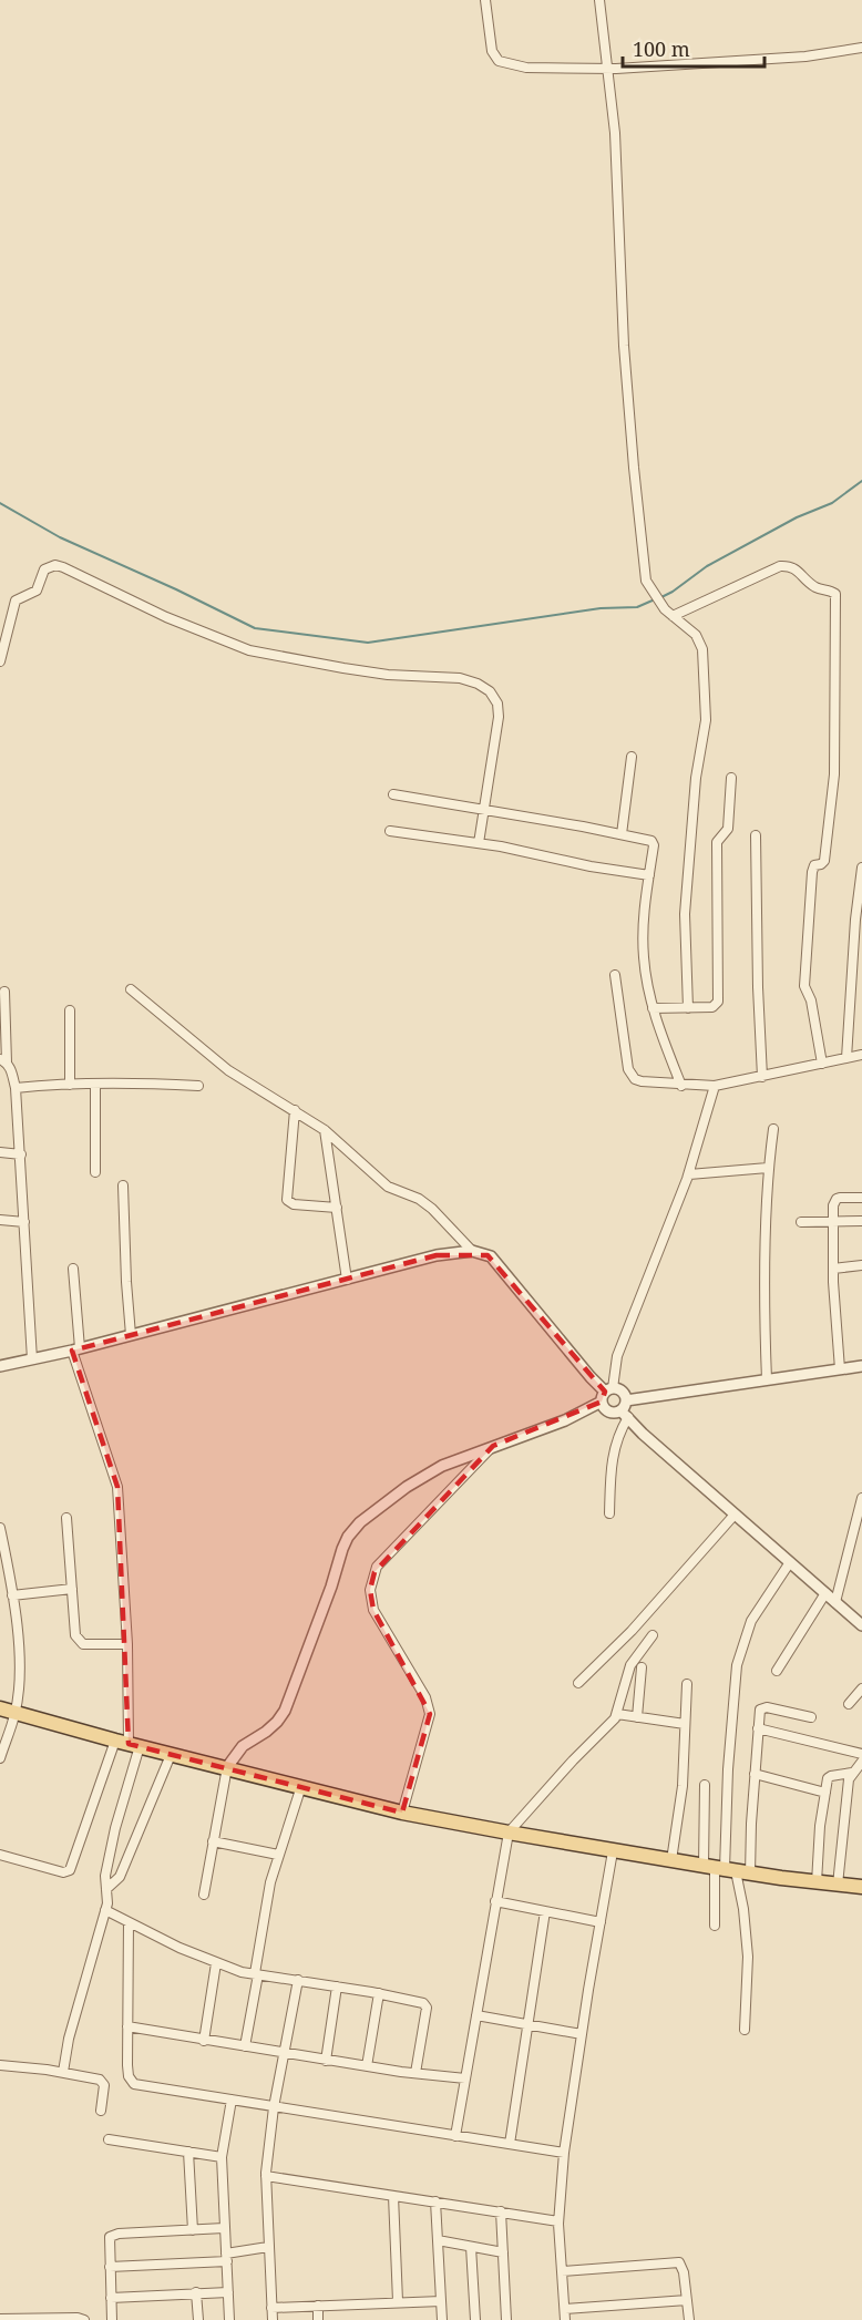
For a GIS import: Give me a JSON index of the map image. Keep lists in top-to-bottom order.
{
  "scale_bar": "100 m"
}
